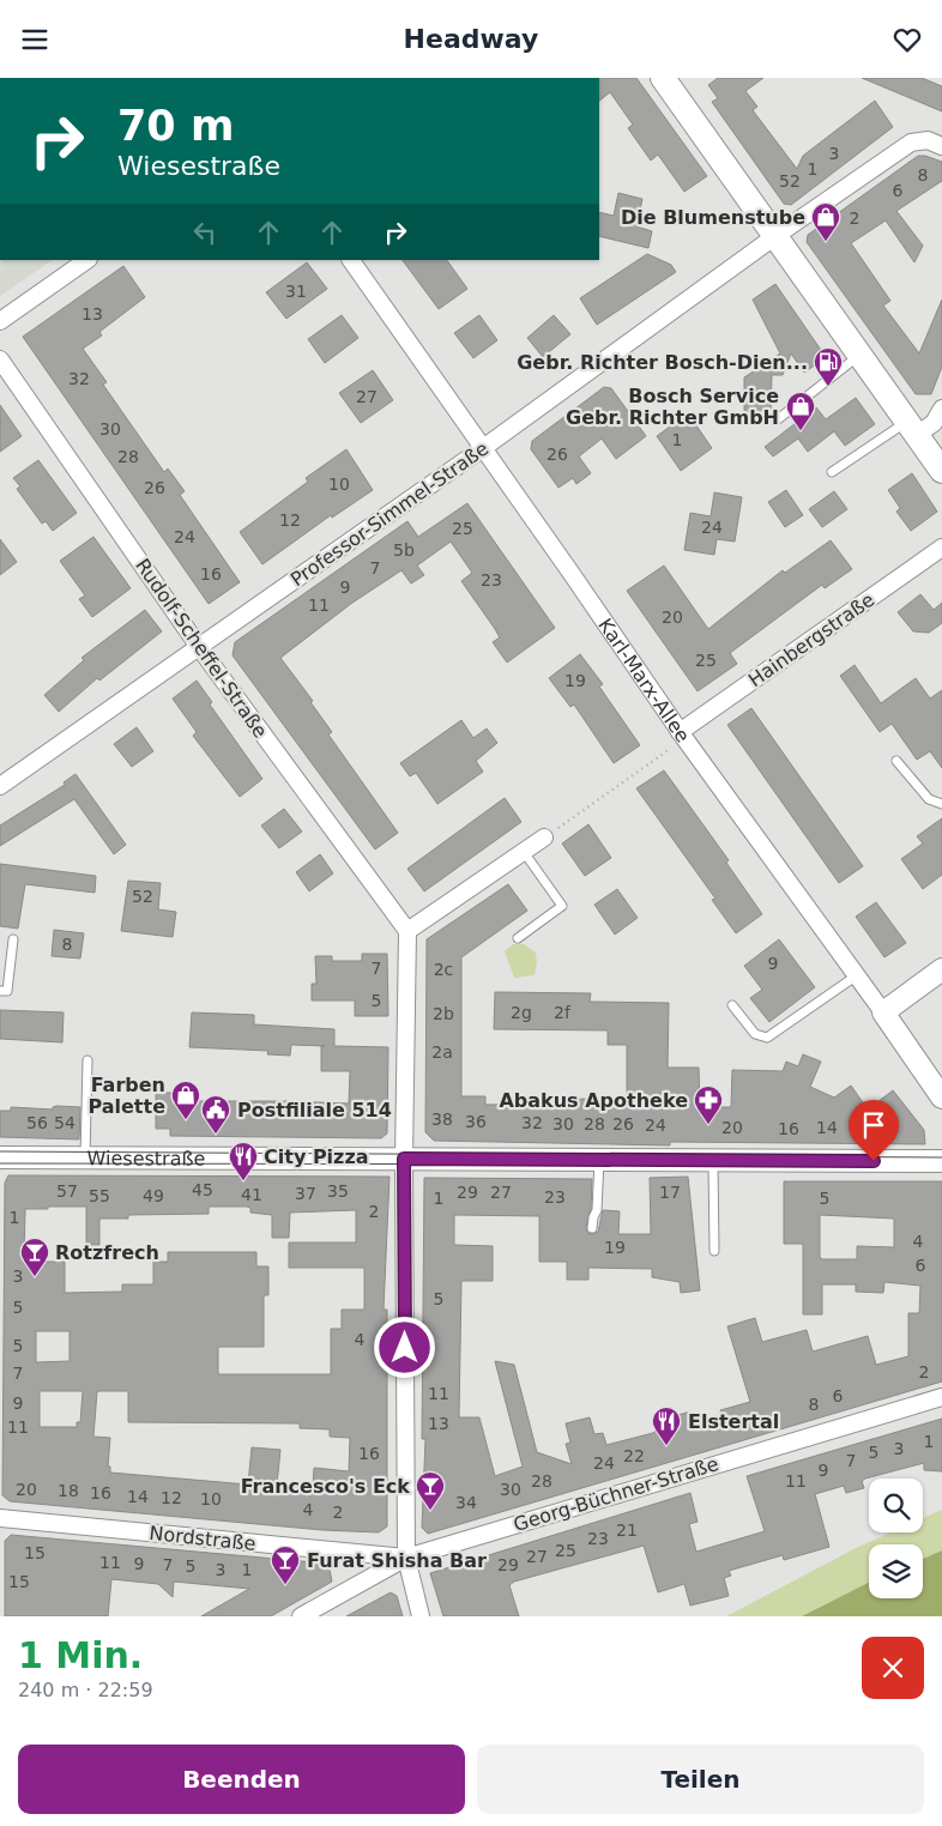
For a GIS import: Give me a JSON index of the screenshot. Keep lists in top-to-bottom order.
{
  "streets": {
    "street": [
      "Professor-Simmel-Straße",
      "Hainbergstraße",
      "Rudolf-Scheffel-Straße",
      "Karl-Marx-Allee",
      "Wiesestraße",
      "Georg-Büchner-Straße",
      "Nordstraße"
    ]
  },
  "crossings": [
    ["Professor-Simmel-Straße", "Rudolf-Scheffel-Straße"],
    ["Professor-Simmel-Straße", "Karl-Marx-Allee"],
    ["Hainbergstraße", "Karl-Marx-Allee"],
    ["Georg-Büchner-Straße", "Nordstraße"]
  ],
  "places": {
    "shop": ["Die Blumenstube", "Bosch Service Gebr. Richter GmbH", "Farben Palette"],
    "fuel station": ["Gebr. Richter Bosch-Dien..."],
    "pharmacy": ["Abakus Apotheke"],
    "public building": ["Postfiliale 514"],
    "restaurant": ["City Pizza", "Elstertal"],
    "bar": ["Rotzfrech", "Francesco's Eck", "Furat Shisha Bar"]
  },
  "house_numbers": [
    "3",
    "1",
    "8",
    "52",
    "6",
    "2",
    "31",
    "13",
    "32",
    "27",
    "30",
    "1",
    "26",
    "28",
    "10",
    "26",
    "12",
    "24",
    "25",
    "24",
    "5b",
    "7",
    "16",
    "23",
    "9",
    "11",
    "20",
    "25",
    "19",
    "52",
    "8",
    "9",
    "7",
    "2c",
    "5",
    "2g",
    "2f",
    "2b",
    "2a",
    "38",
    "36",
    "56",
    "54",
    "32",
    "30",
    "28",
    "26",
    "24",
    "20",
    "14",
    "16",
    "45",
    "57",
    "35",
    "29",
    "27",
    "17",
    "37",
    "41",
    "55",
    "49",
    "23",
    "1",
    "5",
    "2",
    "1",
    "4",
    "19",
    "6",
    "3",
    "5",
    "5",
    "4",
    "5",
    "2",
    "7",
    "11",
    "6",
    "9",
    "8",
    "13",
    "11",
    "1",
    "3",
    "5",
    "16",
    "22",
    "7",
    "24",
    "9",
    "28",
    "11",
    "20",
    "30",
    "18",
    "16",
    "14",
    "12",
    "10",
    "34",
    "4",
    "2",
    "21",
    "23",
    "25",
    "15",
    "27",
    "11",
    "9",
    "7",
    "29",
    "5",
    "3",
    "1",
    "15"
  ],
  "page": {
    "header": "Headway",
    "turn": ["70 m", "Wiesestraße"],
    "heading": ["1 Min.", "240 m · 22:59"],
    "buttons": ["Beenden", "Teilen"]
  }
}
